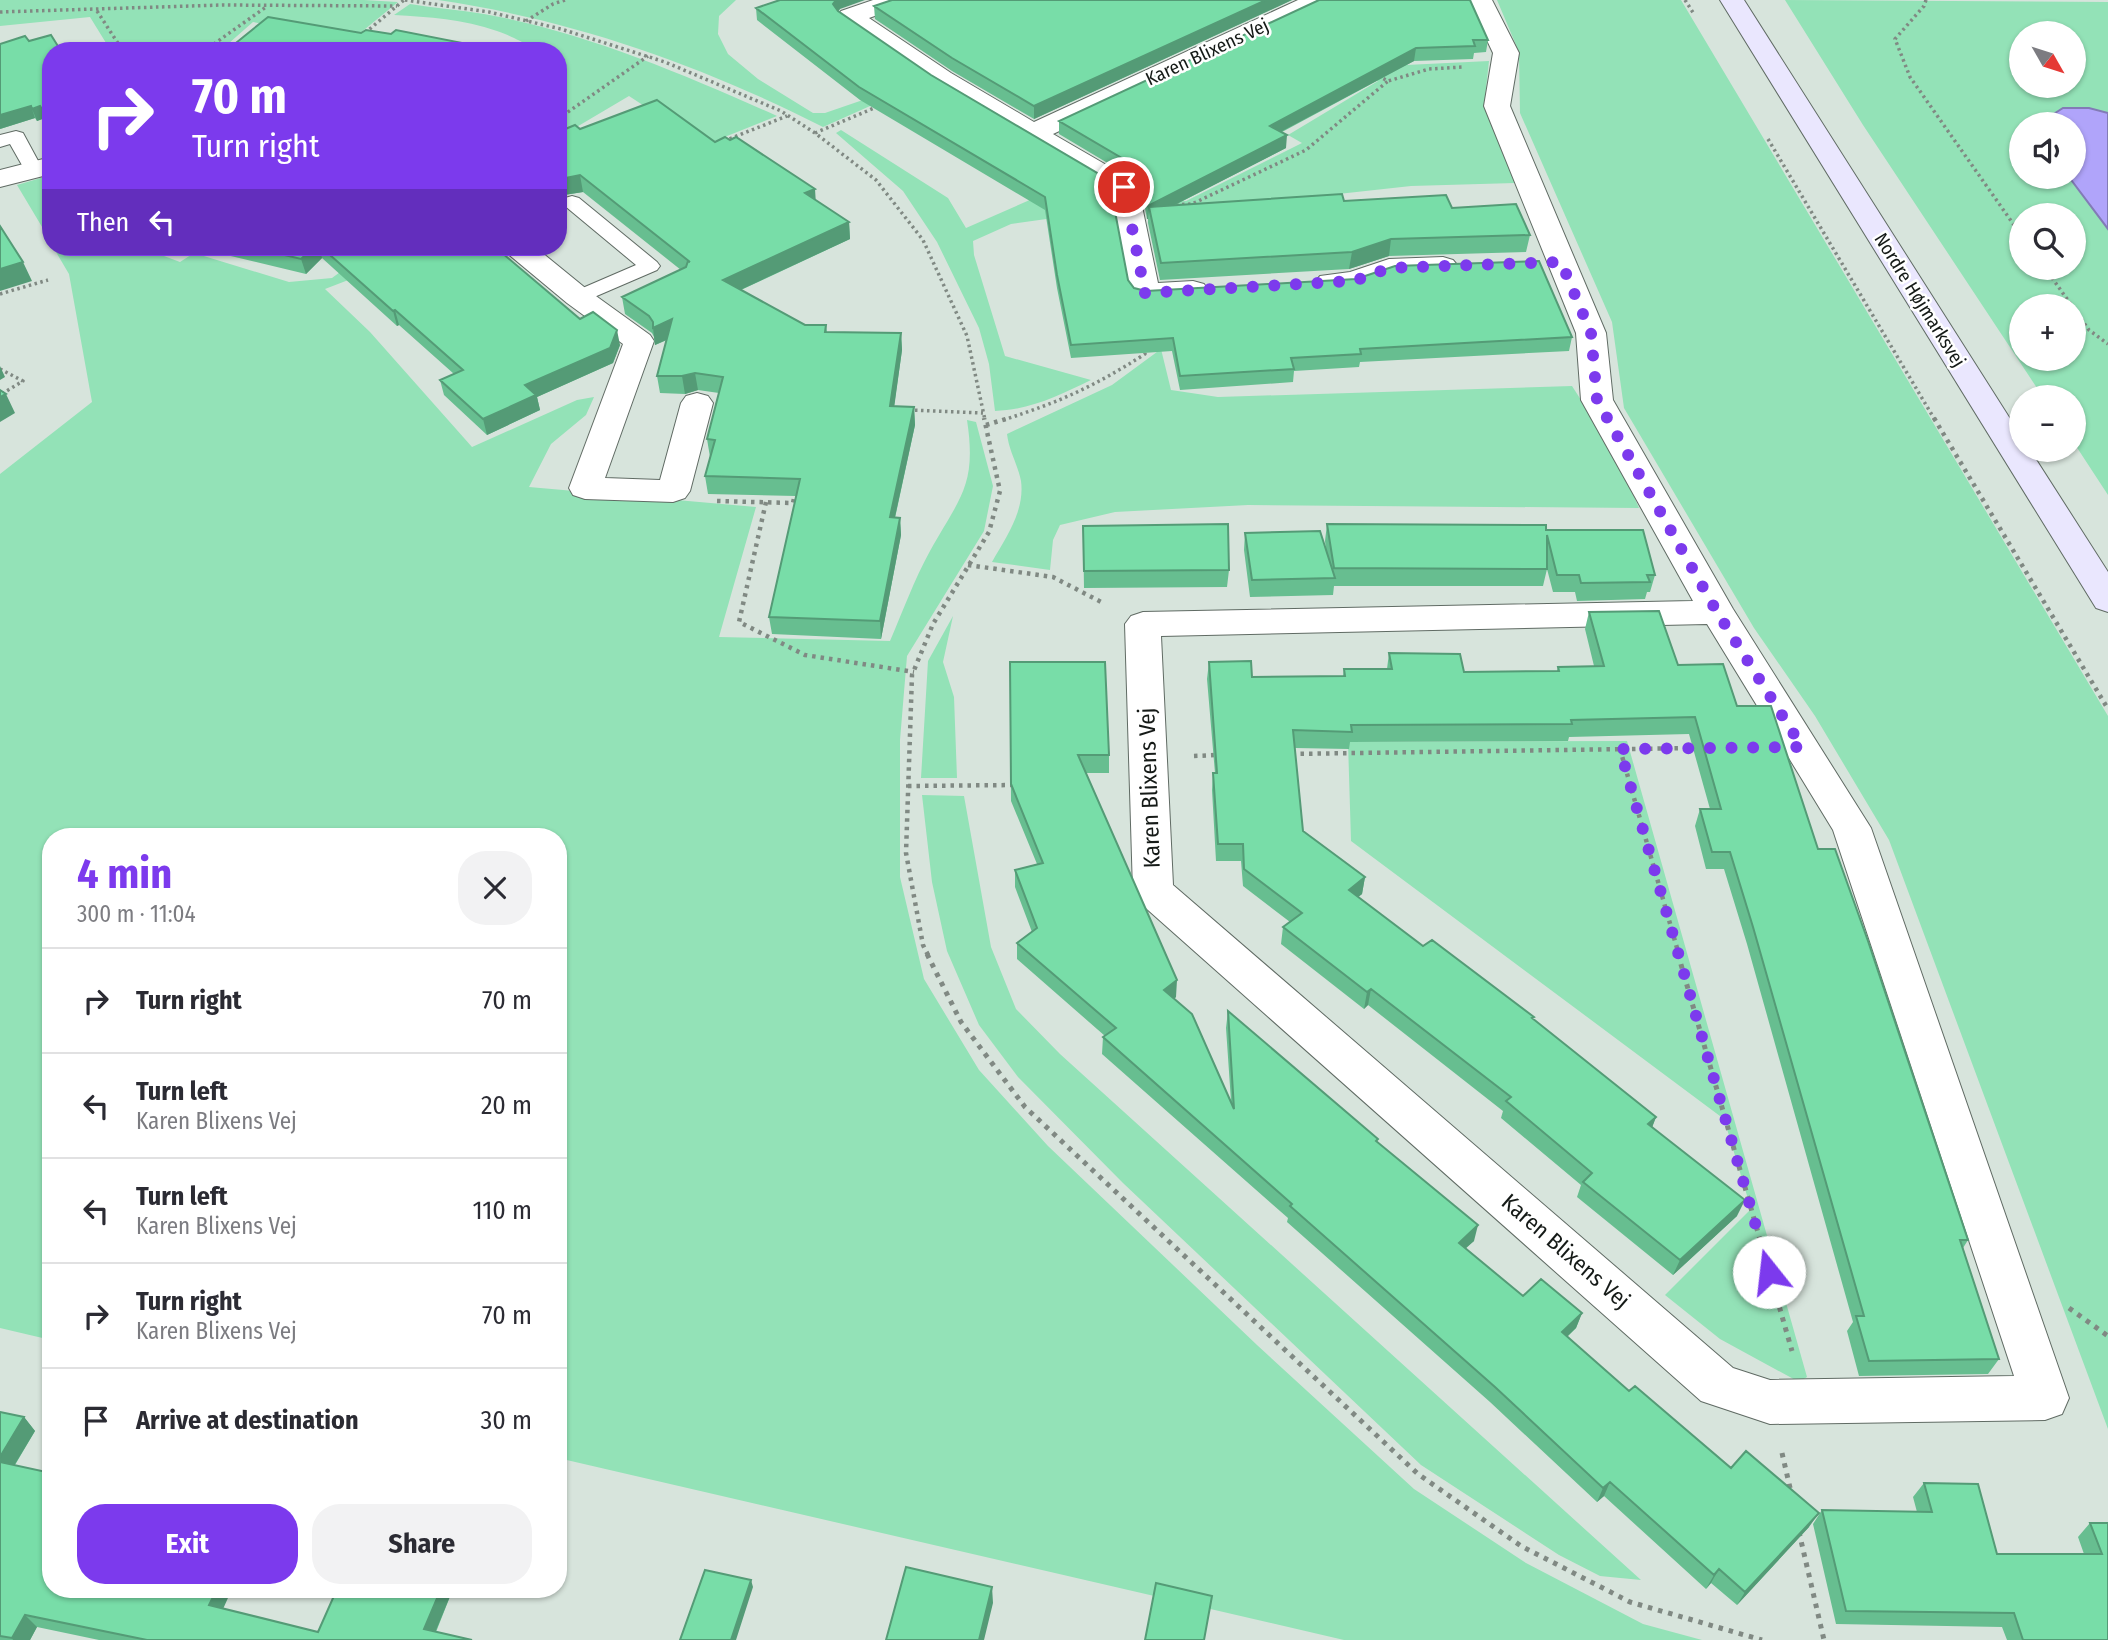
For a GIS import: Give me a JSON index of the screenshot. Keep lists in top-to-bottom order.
{
  "streets": {
    "street": ["Karen Blixens Vej", "Nordre Højmarksvej"]
  },
  "north": "bottom right",
  "page": {
    "map_buttons": ["+", "−"],
    "turn": ["70 m", "Turn right"],
    "then": "Then",
    "heading": ["4 min", "300 m · 11:04"],
    "list": [
      {
        "name": "Turn right",
        "value": "70 m"
      },
      {
        "name": "Turn left",
        "note": "Karen Blixens Vej",
        "value": "20 m"
      },
      {
        "name": "Turn left",
        "note": "Karen Blixens Vej",
        "value": "110 m"
      },
      {
        "name": "Turn right",
        "note": "Karen Blixens Vej",
        "value": "70 m"
      },
      {
        "name": "Arrive at destination",
        "value": "30 m"
      }
    ],
    "buttons": ["Exit", "Share"]
  }
}
